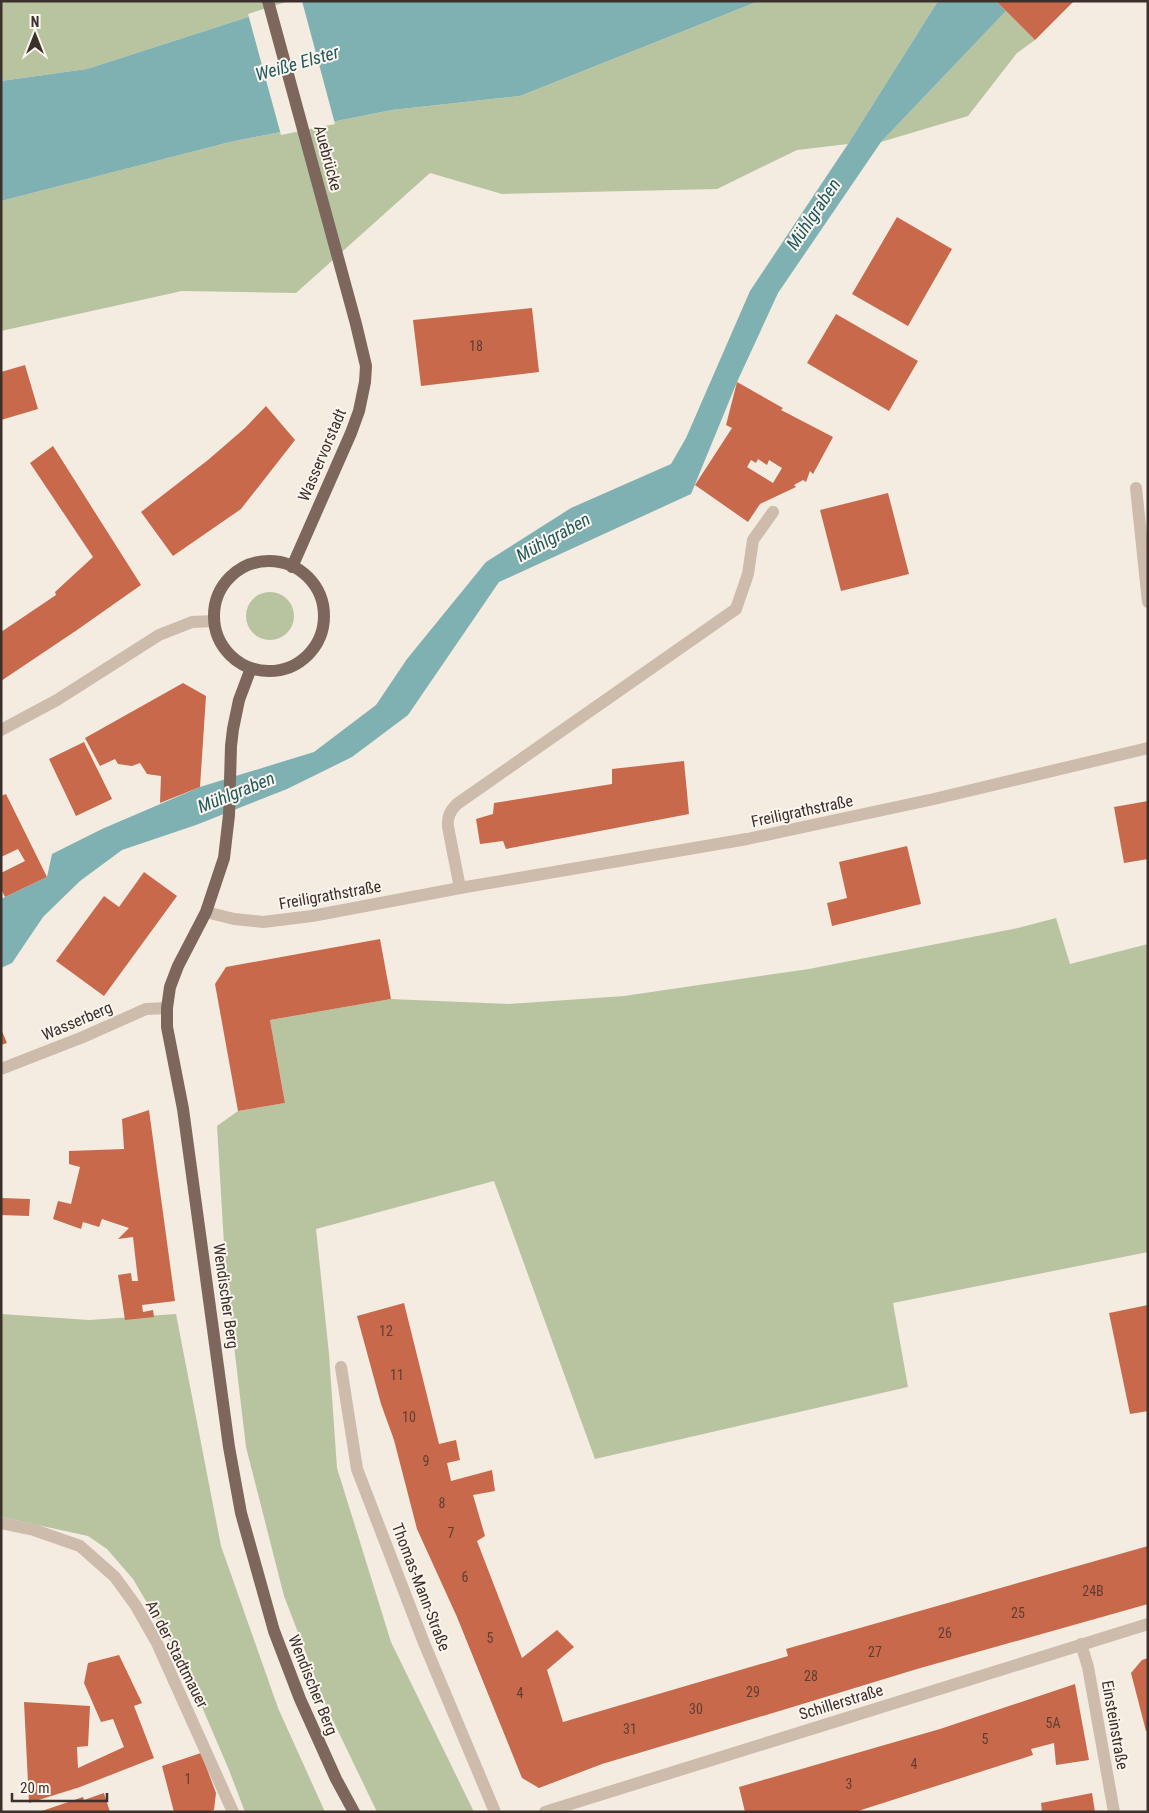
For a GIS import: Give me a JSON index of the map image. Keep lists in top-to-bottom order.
{
  "streets": {
    "main road": ["Auebrücke", "Wasservorstadt", "Wendischer Berg"],
    "street": [
      "Freiligrathstraße",
      "Wasserberg",
      "Thomas-Mann-Straße",
      "An der Stadtmauer",
      "Schillerstraße",
      "Einsteinstraße"
    ]
  },
  "crossings": [
    ["Auebrücke", "Wasservorstadt"],
    ["Wasservorstadt", "Wendischer Berg"],
    ["Freiligrathstraße", "Wendischer Berg"],
    ["Wasserberg", "Wendischer Berg"],
    ["Schillerstraße", "Einsteinstraße"]
  ],
  "water": ["Weiße Elster", "Mühlgraben"],
  "house_numbers": [
    "18",
    "12",
    "11",
    "10",
    "9",
    "8",
    "7",
    "6",
    "24B",
    "25",
    "26",
    "5",
    "27",
    "28",
    "29",
    "4",
    "30",
    "5A",
    "31",
    "5",
    "4",
    "1",
    "3"
  ],
  "scale_bar": "20 m",
  "north": "top"
}
